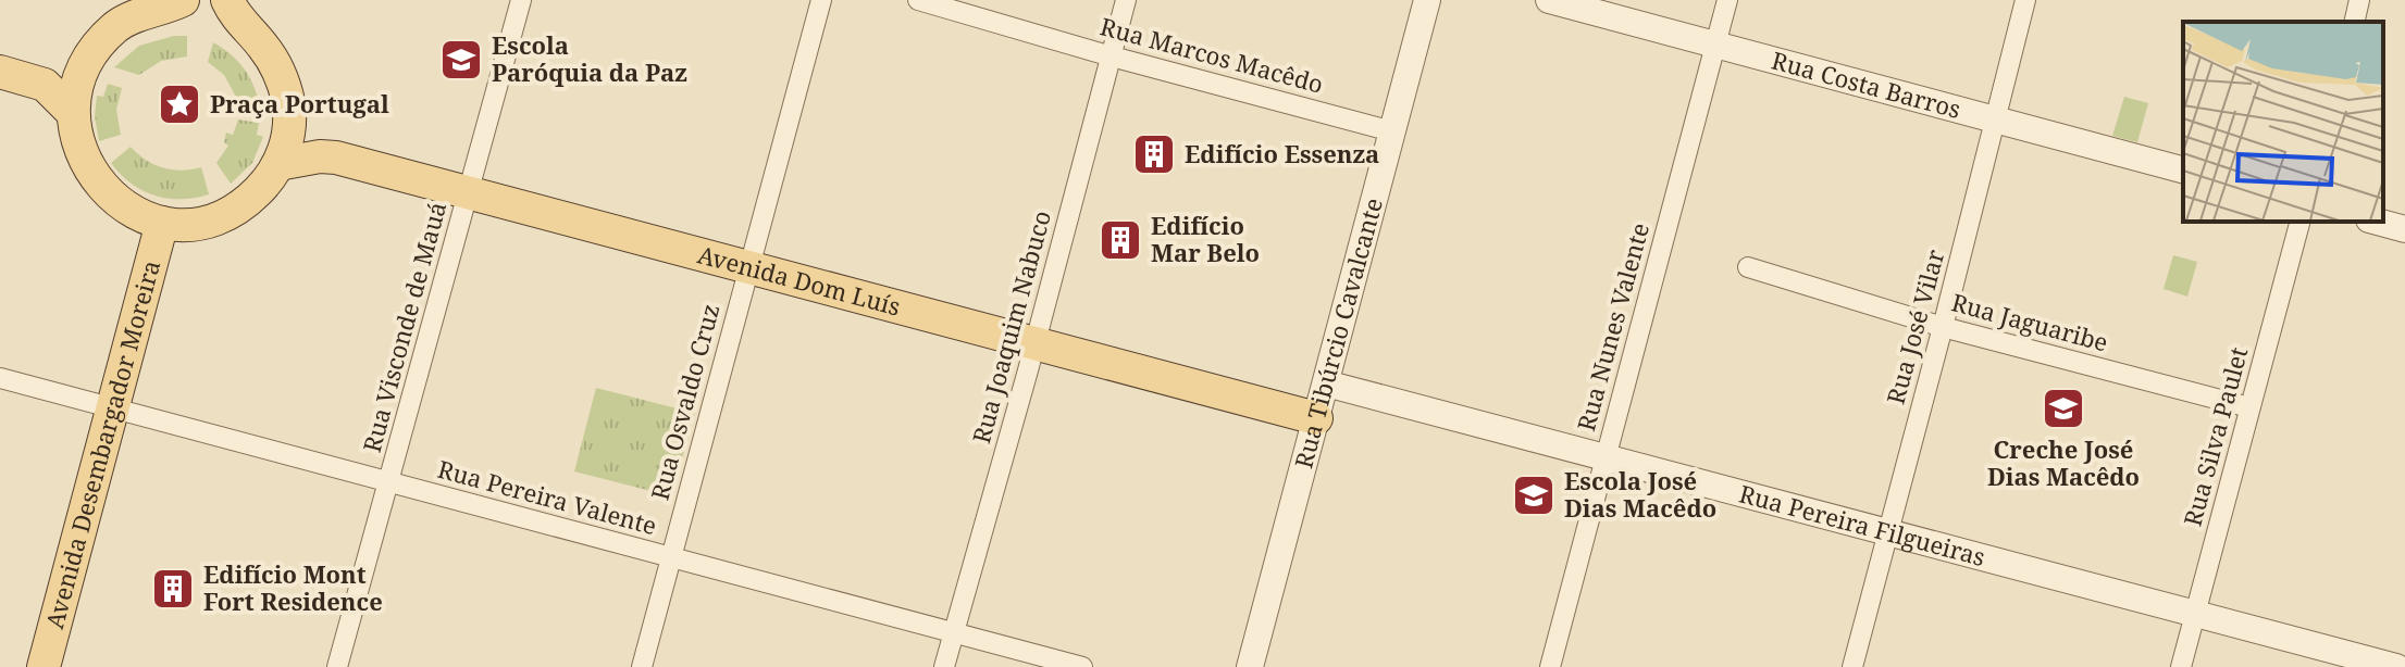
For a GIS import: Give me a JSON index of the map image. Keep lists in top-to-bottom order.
{
  "streets": {
    "main road": ["Avenida Dom Luís", "Avenida Desembargador Moreira"],
    "street": [
      "Rua Marcos Macêdo",
      "Rua Costa Barros",
      "Rua Jaguaribe",
      "Rua Visconde de Mauá",
      "Rua Joaquim Nabuco",
      "Rua Nunes Valente",
      "Rua José Vilar",
      "Rua Tibúrcio Cavalcante",
      "Rua Osvaldo Cruz",
      "Rua Silva Paulet",
      "Rua Pereira Valente",
      "Rua Pereira Filgueiras"
    ]
  },
  "crossings": [
    ["Rua Marcos Macêdo", "Rua Joaquim Nabuco"],
    ["Rua Marcos Macêdo", "Rua Tibúrcio Cavalcante"],
    ["Rua Costa Barros", "Rua Nunes Valente"],
    ["Rua Costa Barros", "Rua José Vilar"],
    ["Avenida Dom Luís", "Rua Visconde de Mauá"],
    ["Avenida Dom Luís", "Rua Joaquim Nabuco"],
    ["Avenida Dom Luís", "Rua Tibúrcio Cavalcante"],
    ["Avenida Dom Luís", "Rua Osvaldo Cruz"],
    ["Rua Jaguaribe", "Rua José Vilar"],
    ["Rua Jaguaribe", "Rua Silva Paulet"],
    ["Rua Visconde de Mauá", "Rua Pereira Valente"],
    ["Rua Joaquim Nabuco", "Rua Pereira Valente"],
    ["Rua Nunes Valente", "Rua Pereira Filgueiras"],
    ["Rua José Vilar", "Rua Pereira Filgueiras"],
    ["Rua Tibúrcio Cavalcante", "Rua Pereira Filgueiras"],
    ["Rua Osvaldo Cruz", "Rua Pereira Valente"],
    ["Rua Silva Paulet", "Rua Pereira Filgueiras"],
    ["Avenida Desembargador Moreira", "Rua Pereira Valente"]
  ],
  "places": {
    "school or university": ["Escola Paróquia da Paz", "Creche José Dias Macêdo", "Escola José Dias Macêdo"],
    "place": ["Praça Portugal"],
    "building": ["Edifício Essenza", "Edifício Mar Belo", "Edifício Mont Fort Residence"]
  }
}
